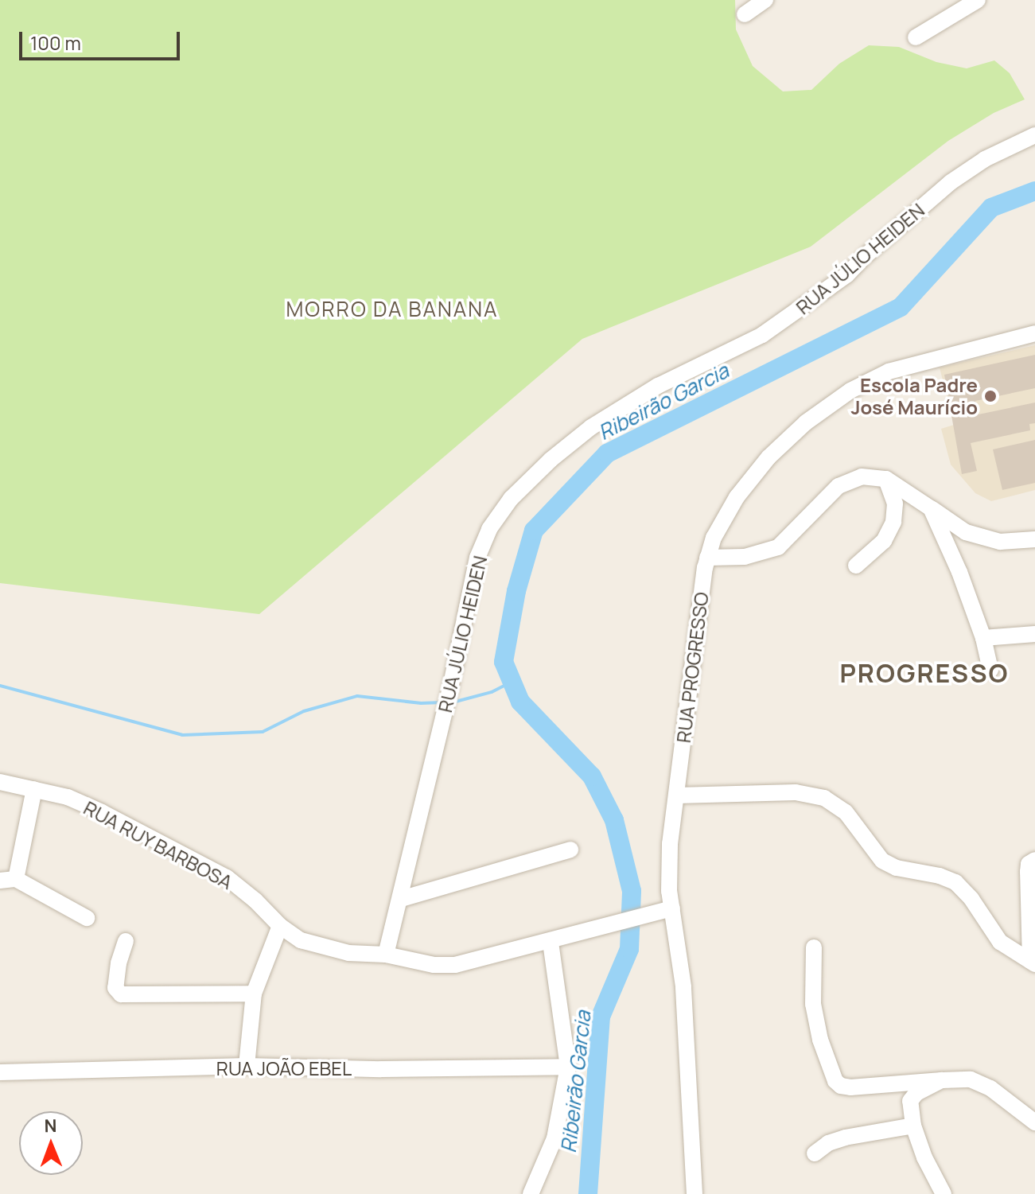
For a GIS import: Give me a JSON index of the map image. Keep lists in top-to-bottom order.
{
  "streets": {
    "street": [
      "RUA JÚLIO HEIDEN",
      "RUA PROGRESSO",
      "RUA RUY BARBOSA",
      "RUA JOÃO EBEL"
    ]
  },
  "crossings": [
    ["RUA JÚLIO HEIDEN", "RUA RUY BARBOSA"],
    ["RUA PROGRESSO", "RUA RUY BARBOSA"]
  ],
  "districts": ["MORRO DA BANANA", "PROGRESSO"],
  "water": ["Ribeirão Garcia"],
  "places": ["Escola Padre José Maurício"],
  "scale_bar": "100 m",
  "north": "top"
}
